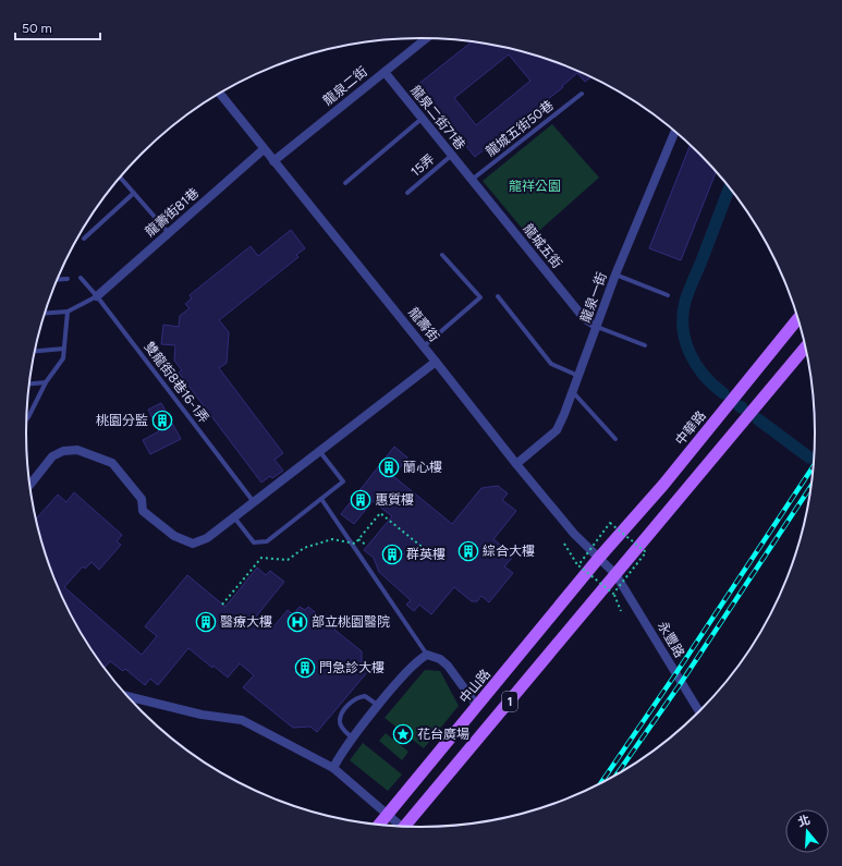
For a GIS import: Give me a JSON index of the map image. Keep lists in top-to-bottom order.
{
  "streets": {
    "main road": ["中華路", "中山路", "1"],
    "street": [
      "龍泉二街",
      "龍泉二街71巷",
      "龍壽街81巷",
      "龍城五街",
      "龍泉一街",
      "龍壽街",
      "永豐路"
    ],
    "lane": ["龍城五街50巷", "15弄", "雙龍街8巷16-1弄"]
  },
  "crossings": [
    ["龍泉二街", "龍泉二街71巷"],
    ["龍泉二街", "龍壽街"],
    ["龍泉二街71巷", "龍城五街50巷"],
    ["龍泉二街71巷", "15弄"],
    ["龍泉二街71巷", "龍城五街"],
    ["龍城五街50巷", "龍城五街"],
    ["龍壽街81巷", "龍壽街"],
    ["龍壽街81巷", "雙龍街8巷16-1弄"],
    ["龍城五街", "龍泉一街"],
    ["龍泉一街", "龍壽街"],
    ["龍壽街", "中華路"],
    ["龍壽街", "永豐路"],
    ["龍壽街", "中山路"],
    ["龍壽街", "1"],
    ["中華路", "中山路"],
    ["永豐路", "1"]
  ],
  "parks": ["龍祥公園"],
  "places": {
    "building": [
      "桃園分監",
      "蘭心樓",
      "惠質樓",
      "綜合大樓",
      "群英樓",
      "醫療大樓",
      "門急診大樓"
    ],
    "hospital": ["部立桃園醫院"],
    "place": ["花台廣場"]
  },
  "scale_bar": "50 m",
  "north": "top"
}
